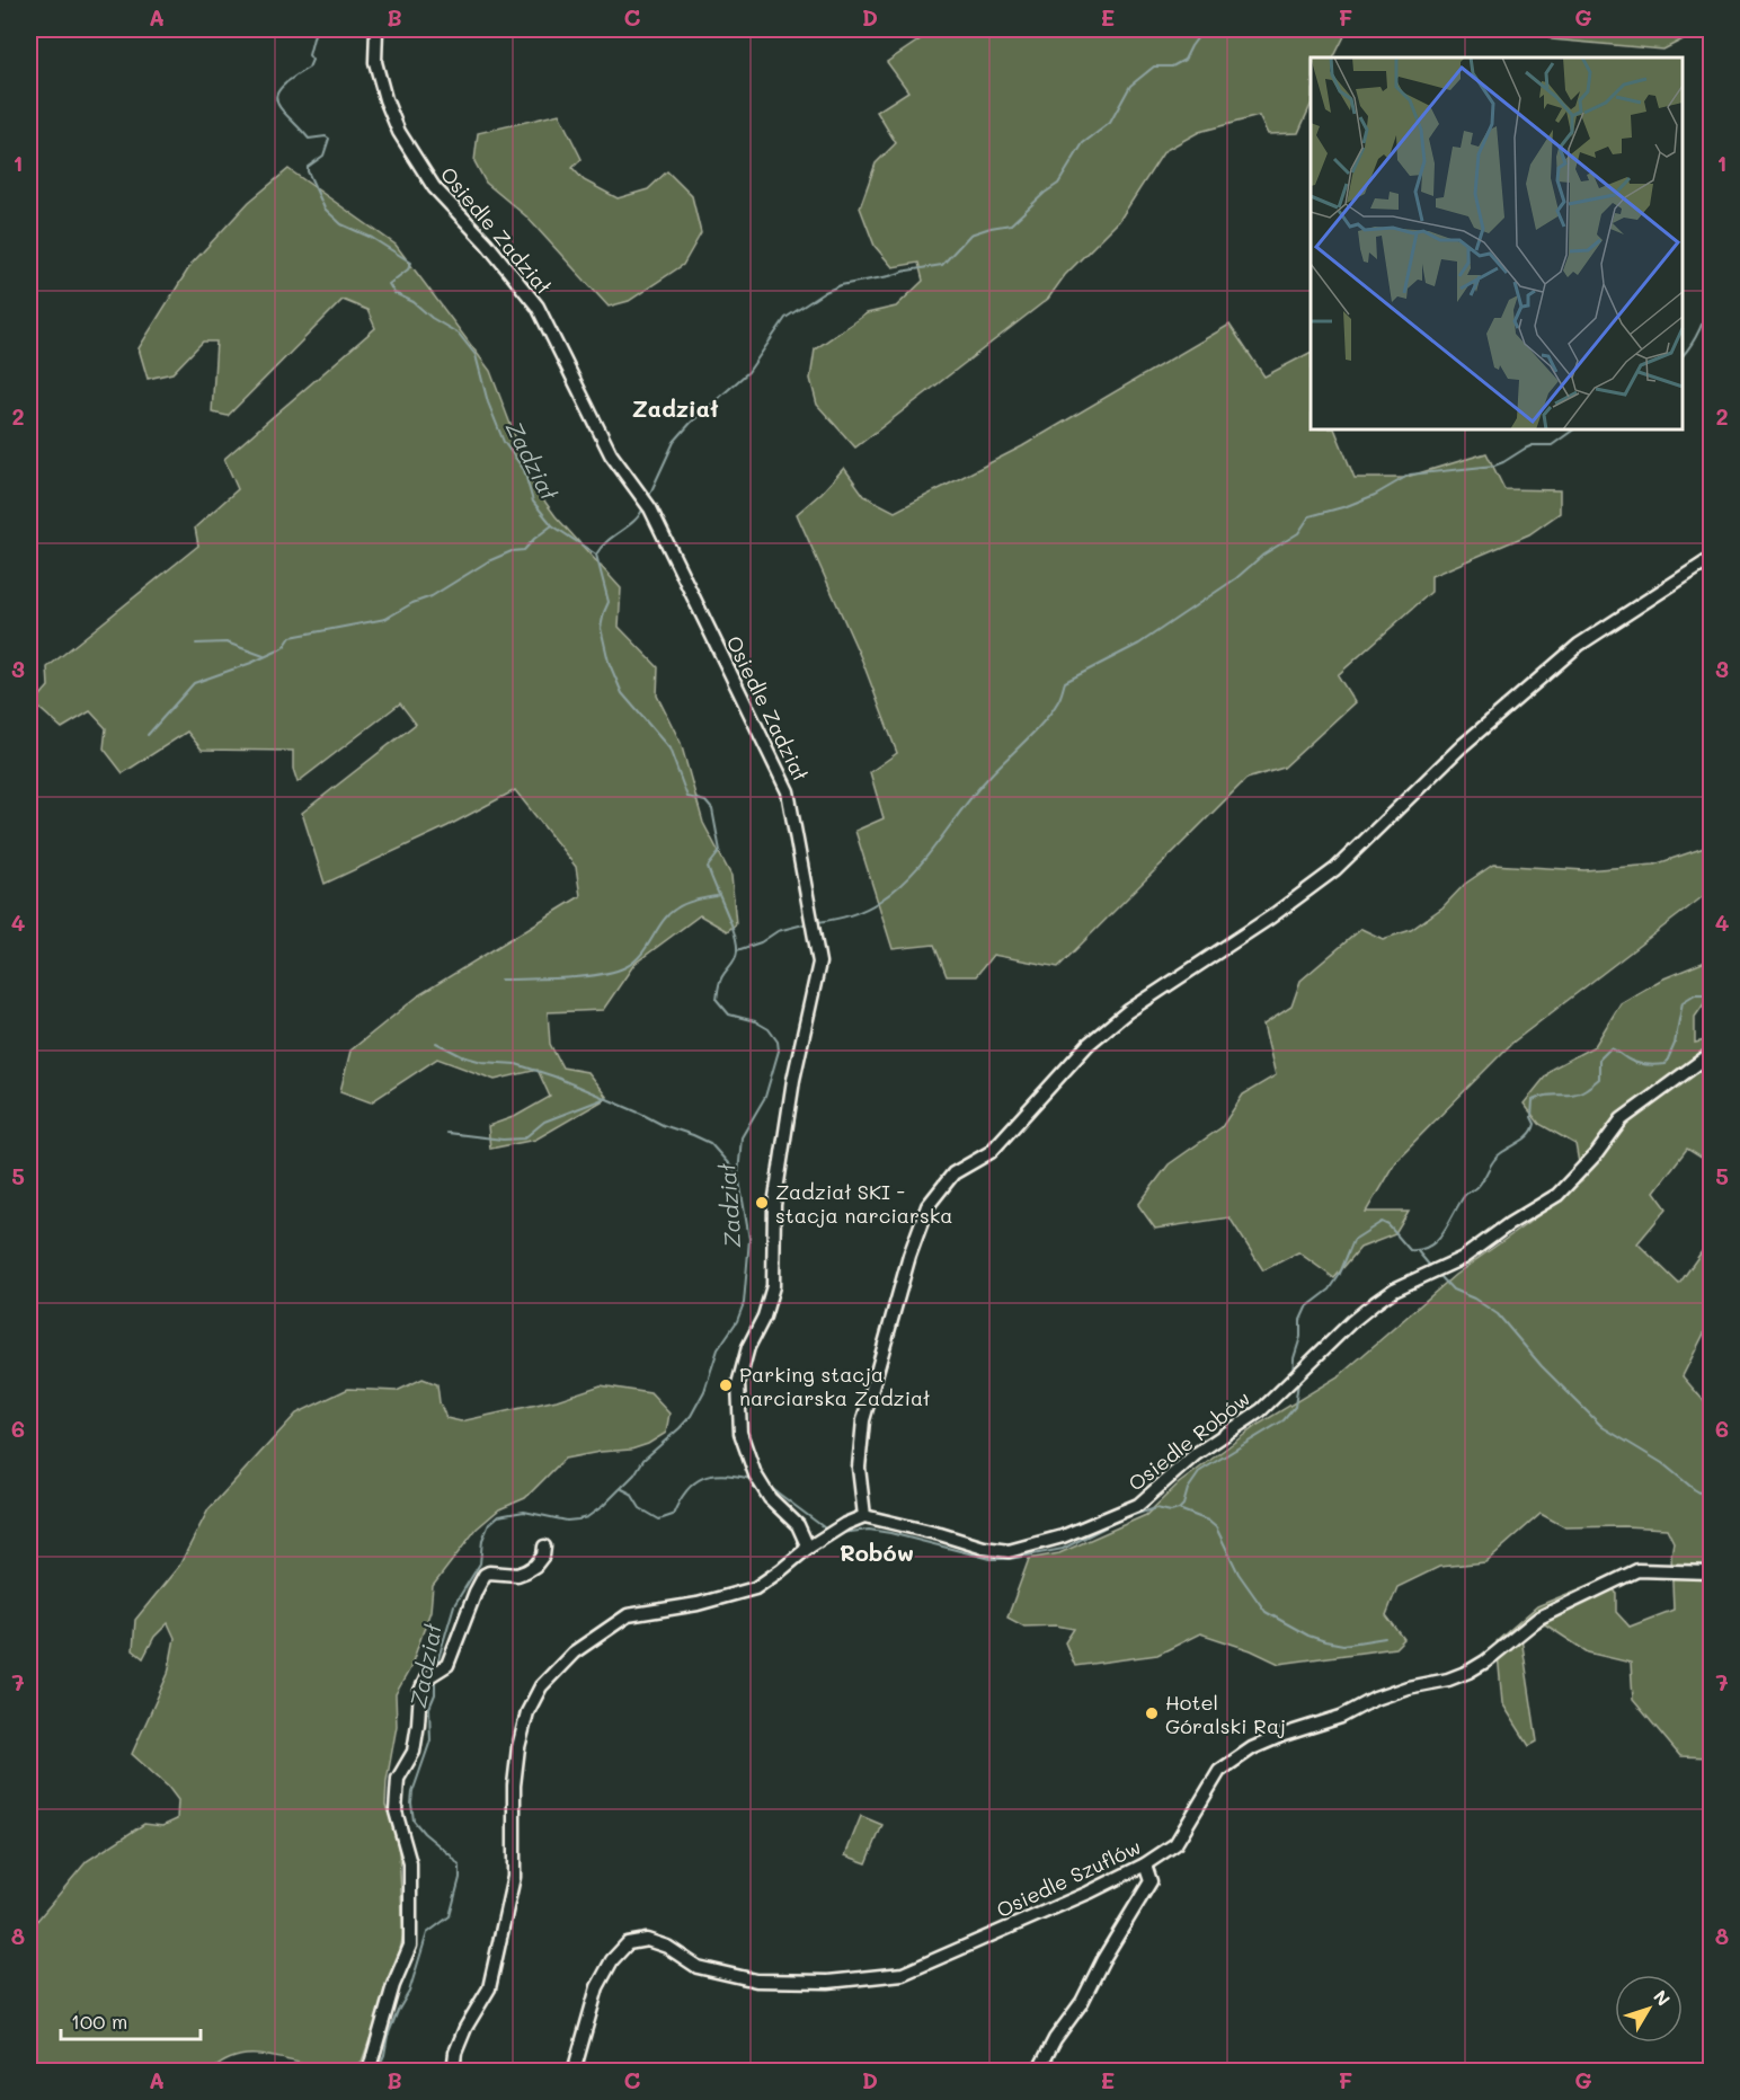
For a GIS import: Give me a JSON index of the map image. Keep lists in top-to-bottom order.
{
  "streets": {
    "street": ["Osiedle Zadział", "Osiedle Robów", "Osiedle Szuflów"]
  },
  "districts": ["Zadział", "Robów"],
  "water": ["Zadział"],
  "places": ["Zadział SKI - stacja narciarska", "Parking stacja narciarska Zadział", "Hotel Góralski Raj"],
  "scale_bar": "100 m",
  "north": "top right",
  "grid": {
    "columns": [
      "A",
      "B",
      "C",
      "D",
      "E",
      "F",
      "G"
    ],
    "rows": [
      "1",
      "2",
      "3",
      "4",
      "5",
      "6",
      "7",
      "8"
    ]
  }
}
